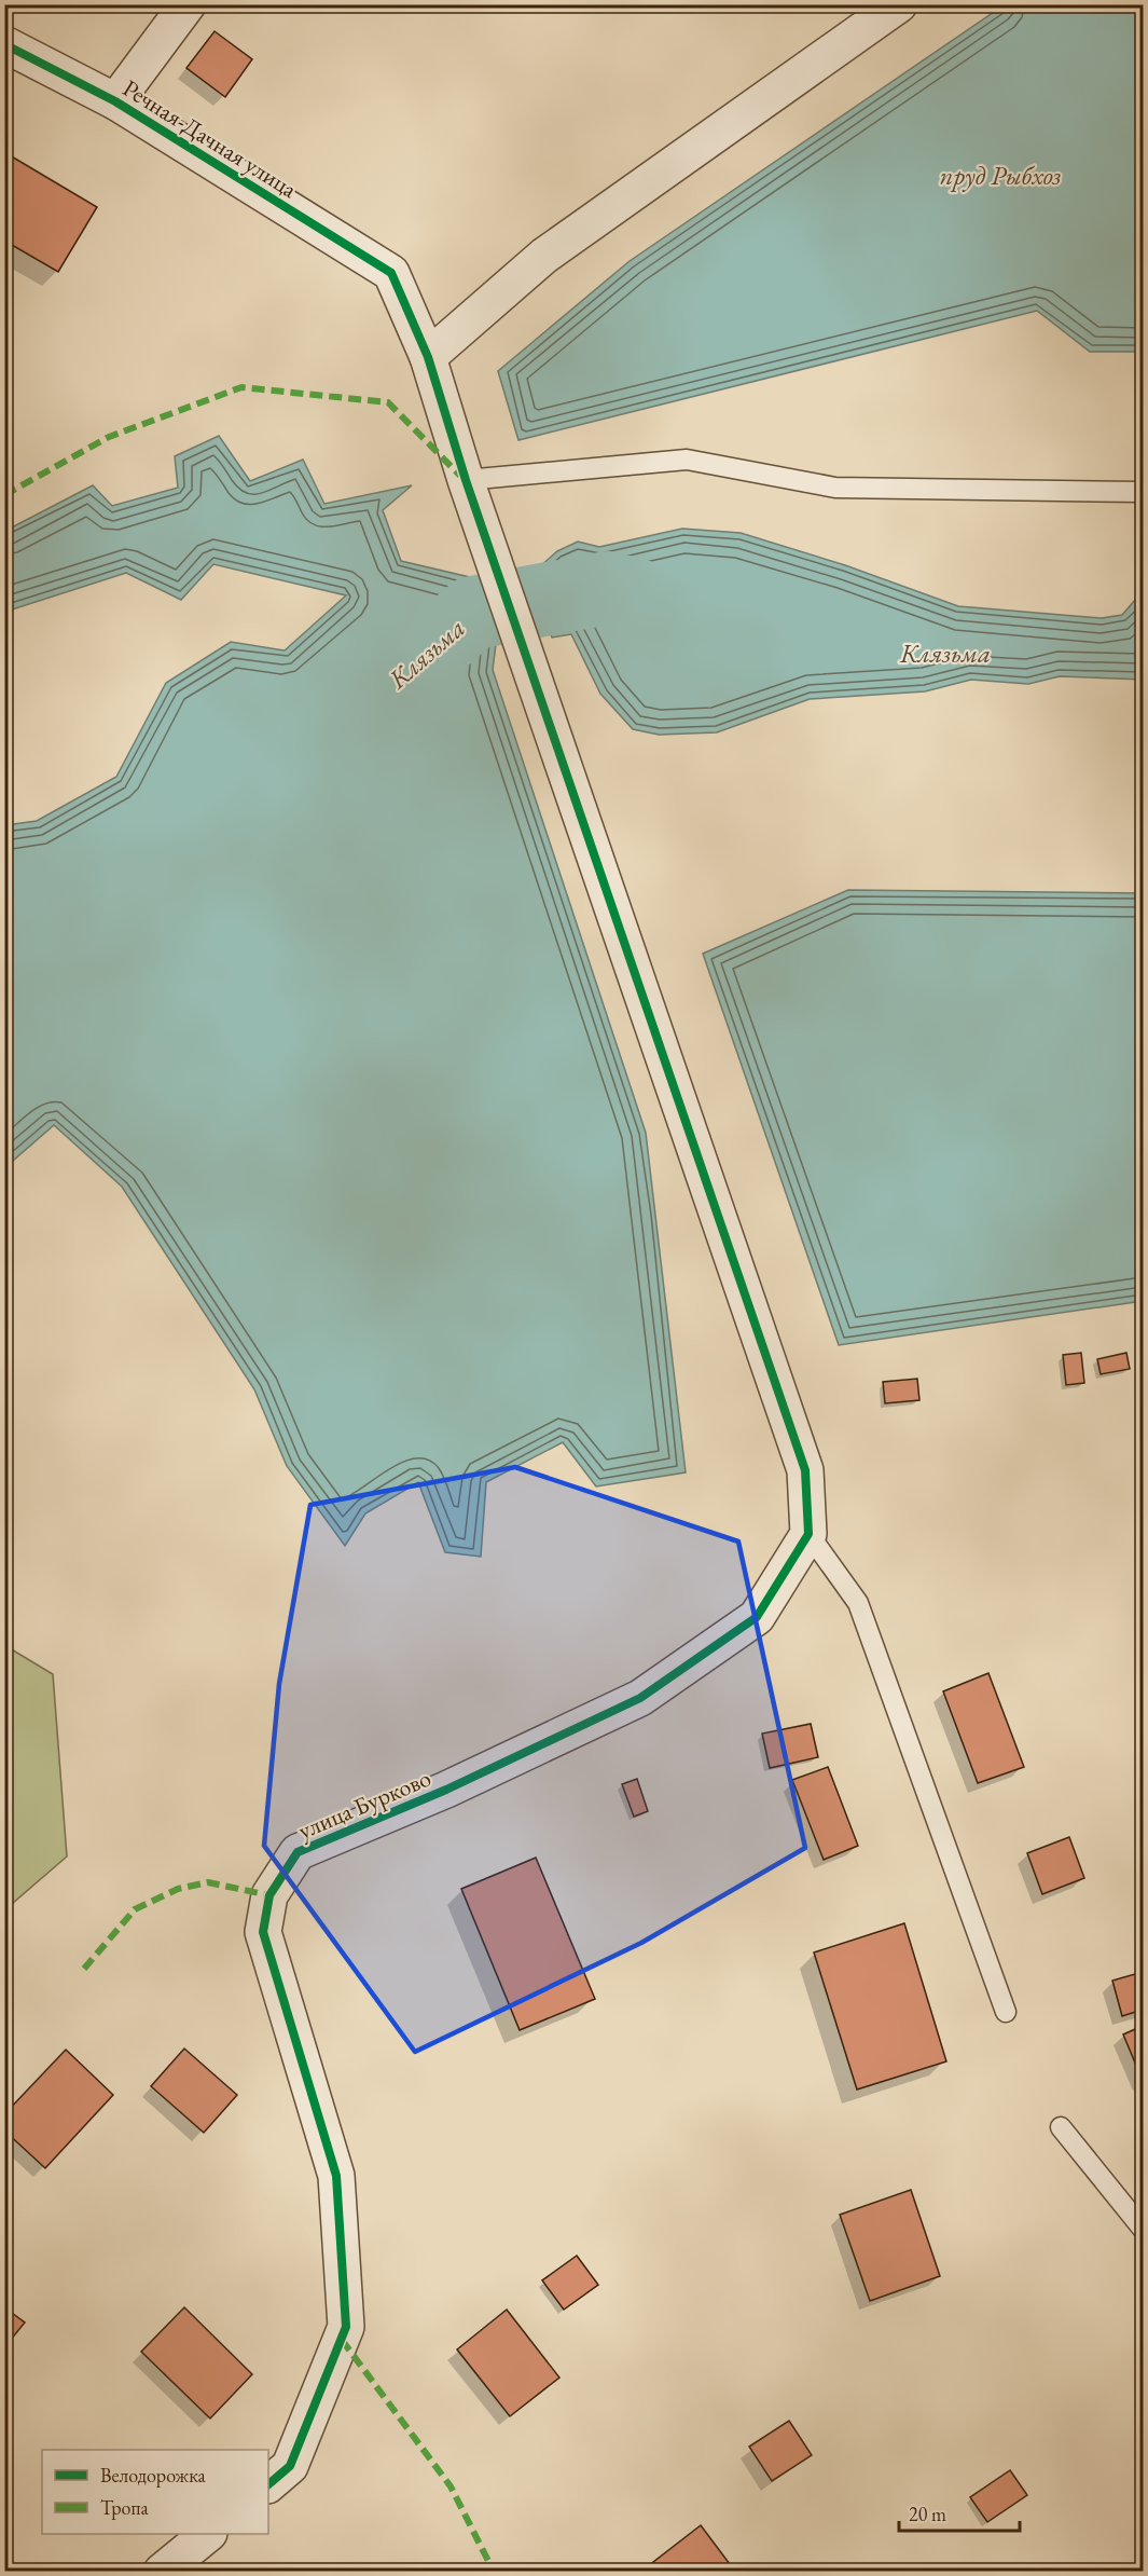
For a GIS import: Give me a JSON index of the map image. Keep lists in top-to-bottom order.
{
  "streets": {
    "street": ["Речная-Дачная улица", "улица Бурково"]
  },
  "water": ["пруд Рыбхоз", "Клязьма"],
  "legend": ["Велодорожка", "Тропа"],
  "scale_bar": "20 m"
}
